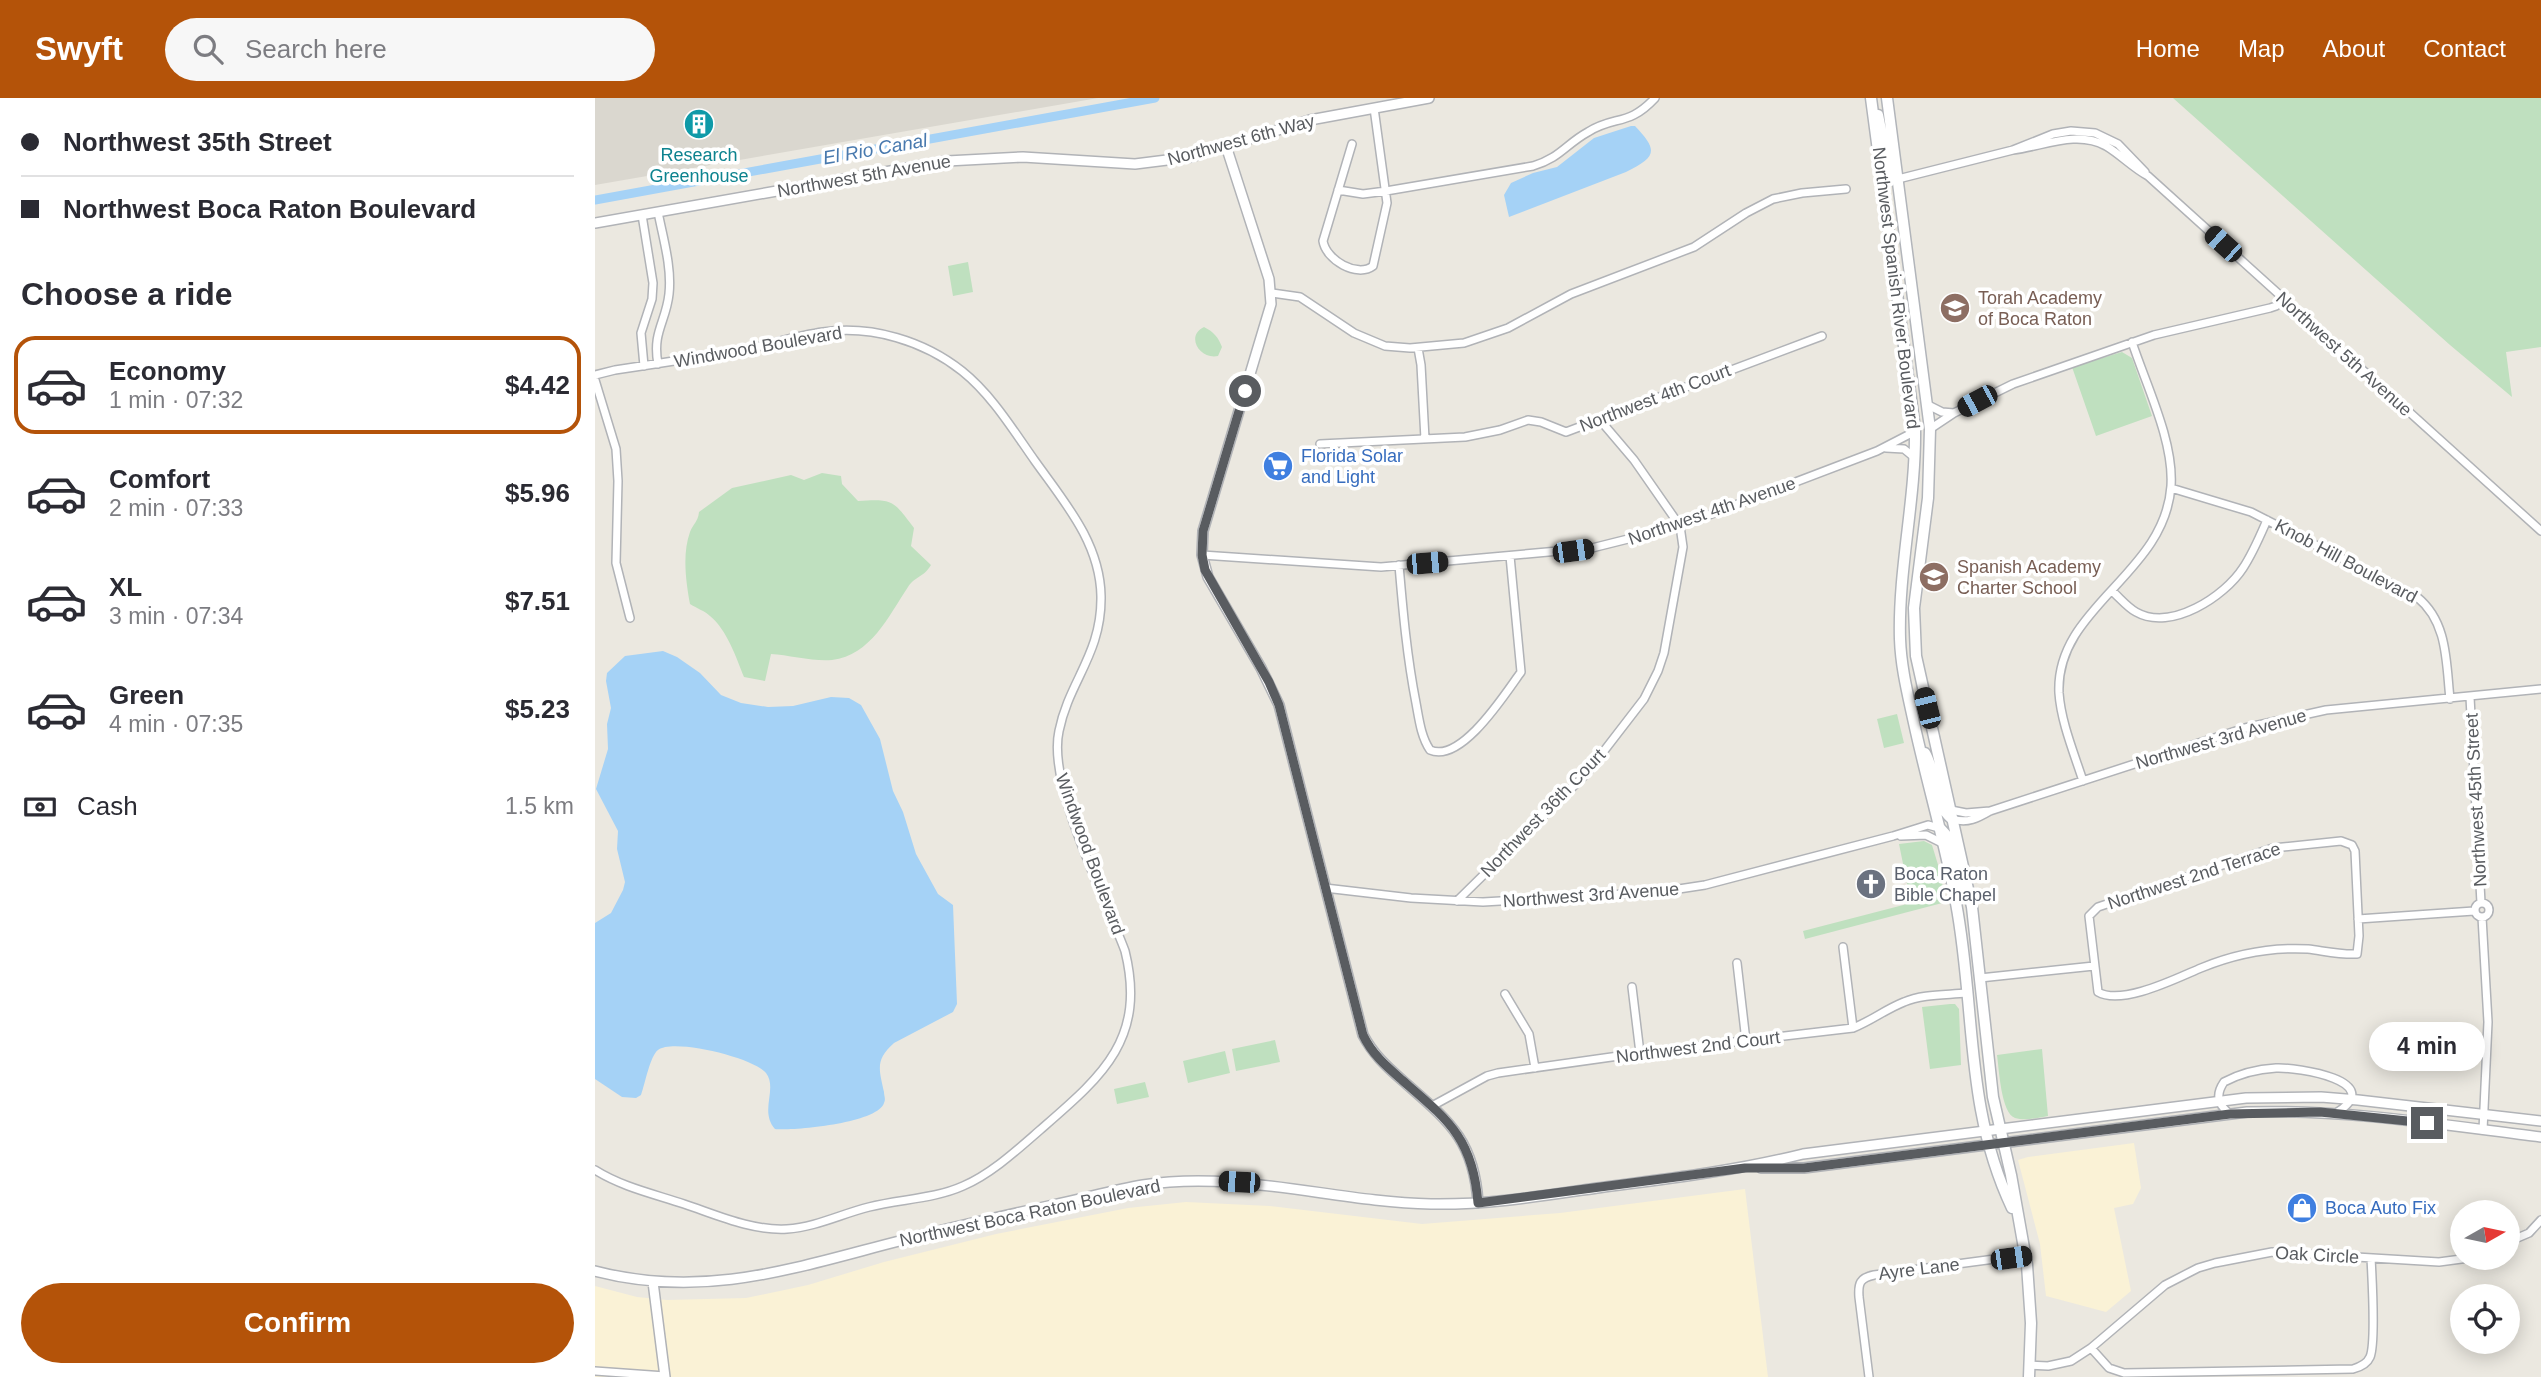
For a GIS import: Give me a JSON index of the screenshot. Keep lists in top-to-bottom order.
{
  "streets": {
    "main road": ["Northwest Spanish River Boulevard"],
    "street": [
      "Northwest 6th Way",
      "Northwest 5th Avenue",
      "Windwood Boulevard",
      "Northwest 4th Court",
      "Northwest 4th Avenue",
      "Knob Hill Boulevard",
      "Northwest 3rd Avenue",
      "Northwest 45th Street",
      "Northwest 36th Court",
      "Northwest 2nd Terrace",
      "Northwest 2nd Court",
      "Northwest Boca Raton Boulevard",
      "Oak Circle",
      "Ayre Lane"
    ]
  },
  "crossings": [
    ["Northwest 6th Way", "Northwest 5th Avenue"],
    ["Northwest 5th Avenue", "Northwest Spanish River Boulevard"],
    ["Northwest Spanish River Boulevard", "Northwest 4th Avenue"],
    ["Northwest Spanish River Boulevard", "Northwest 3rd Avenue"],
    ["Northwest Spanish River Boulevard", "Northwest 2nd Court"],
    ["Northwest Spanish River Boulevard", "Northwest Boca Raton Boulevard"],
    ["Northwest Spanish River Boulevard", "Oak Circle"],
    ["Northwest Spanish River Boulevard", "Ayre Lane"],
    ["Northwest 4th Avenue", "Northwest 36th Court"],
    ["Knob Hill Boulevard", "Northwest 3rd Avenue"],
    ["Northwest 3rd Avenue", "Northwest 45th Street"],
    ["Northwest 3rd Avenue", "Northwest 36th Court"]
  ],
  "water": ["El Rio Canal"],
  "places": {
    "building": ["Research Greenhouse"],
    "school or university": ["Torah Academy of Boca Raton", "Spanish Academy Charter School"],
    "supermarket": ["Florida Solar and Light"],
    "church": ["Boca Raton Bible Chapel"],
    "shop": ["Boca Auto Fix"]
  },
  "north": "right",
  "page": {
    "header": "Swyft",
    "search": "Search here",
    "nav": [
      "Home",
      "Map",
      "About",
      "Contact"
    ],
    "banner": ["Northwest 35th Street", "Northwest Boca Raton Boulevard"],
    "heading": "Choose a ride",
    "list": [
      {
        "name": "Economy",
        "note": "1 min · 07:32",
        "value": "$4.42"
      },
      {
        "name": "Comfort",
        "note": "2 min · 07:33",
        "value": "$5.96"
      },
      {
        "name": "XL",
        "note": "3 min · 07:34",
        "value": "$7.51"
      },
      {
        "name": "Green",
        "note": "4 min · 07:35",
        "value": "$5.23"
      }
    ],
    "pay": ["Cash", "1.5 km"],
    "bubble": "4 min",
    "buttons": "Confirm"
  }
}
